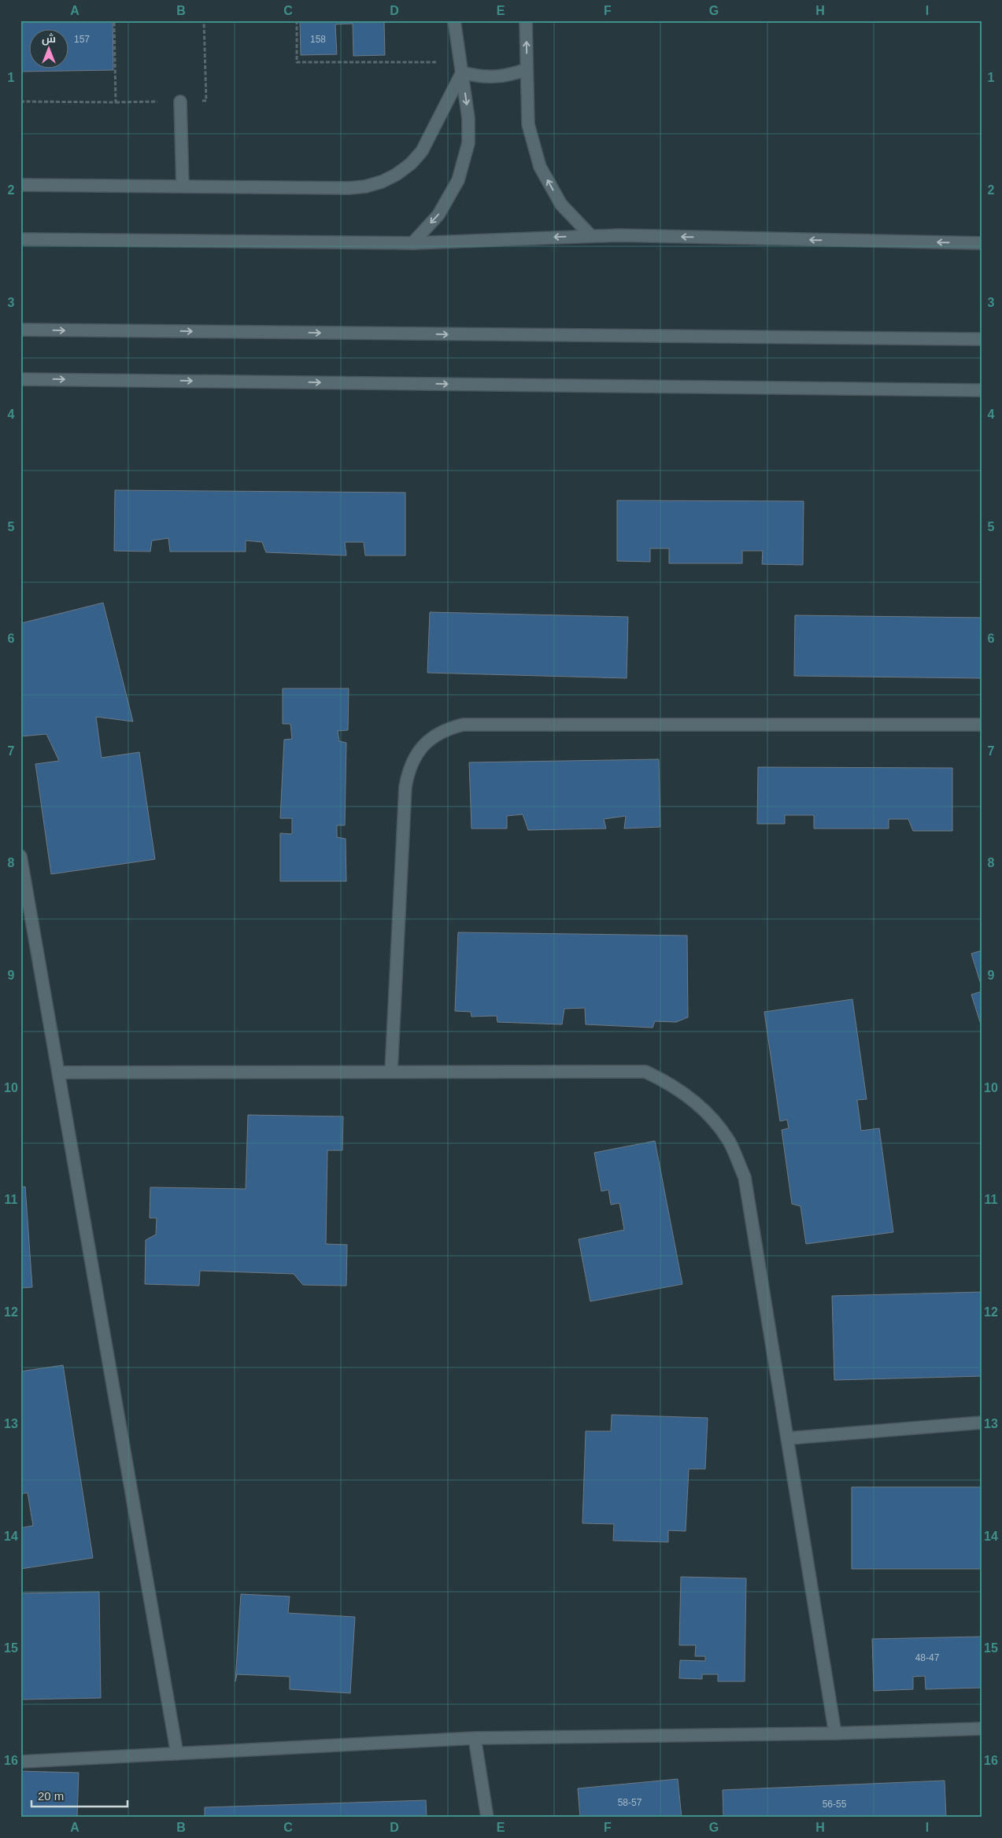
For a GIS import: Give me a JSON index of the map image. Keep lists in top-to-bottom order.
{
  "house_numbers": [
    "157",
    "158",
    "48-47",
    "58-57",
    "56-55"
  ],
  "scale_bar": "20 m",
  "north": "top",
  "grid": {
    "columns": [
      "A",
      "B",
      "C",
      "D",
      "E",
      "F",
      "G",
      "H",
      "I"
    ],
    "rows": [
      "1",
      "2",
      "3",
      "4",
      "5",
      "6",
      "7",
      "8",
      "9",
      "10",
      "11",
      "12",
      "13",
      "14",
      "15",
      "16"
    ]
  }
}
